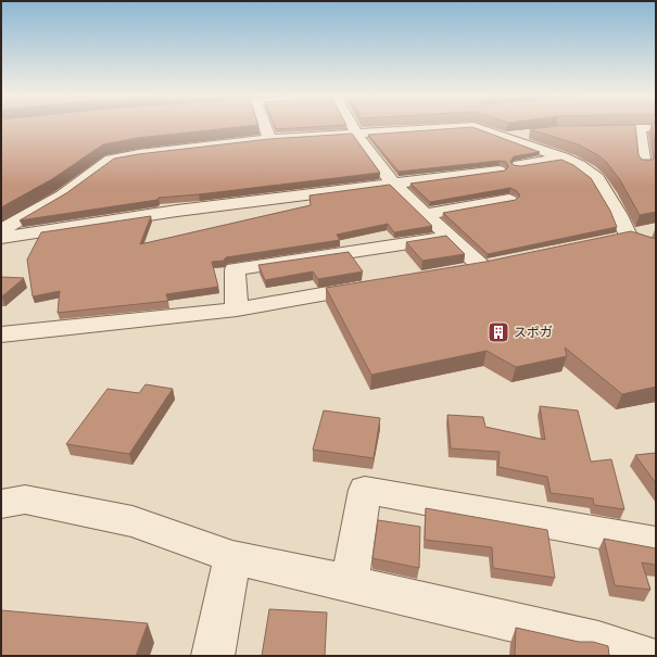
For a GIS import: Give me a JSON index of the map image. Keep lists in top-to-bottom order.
{
  "places": {
    "building": ["スポガ"]
  }
}
